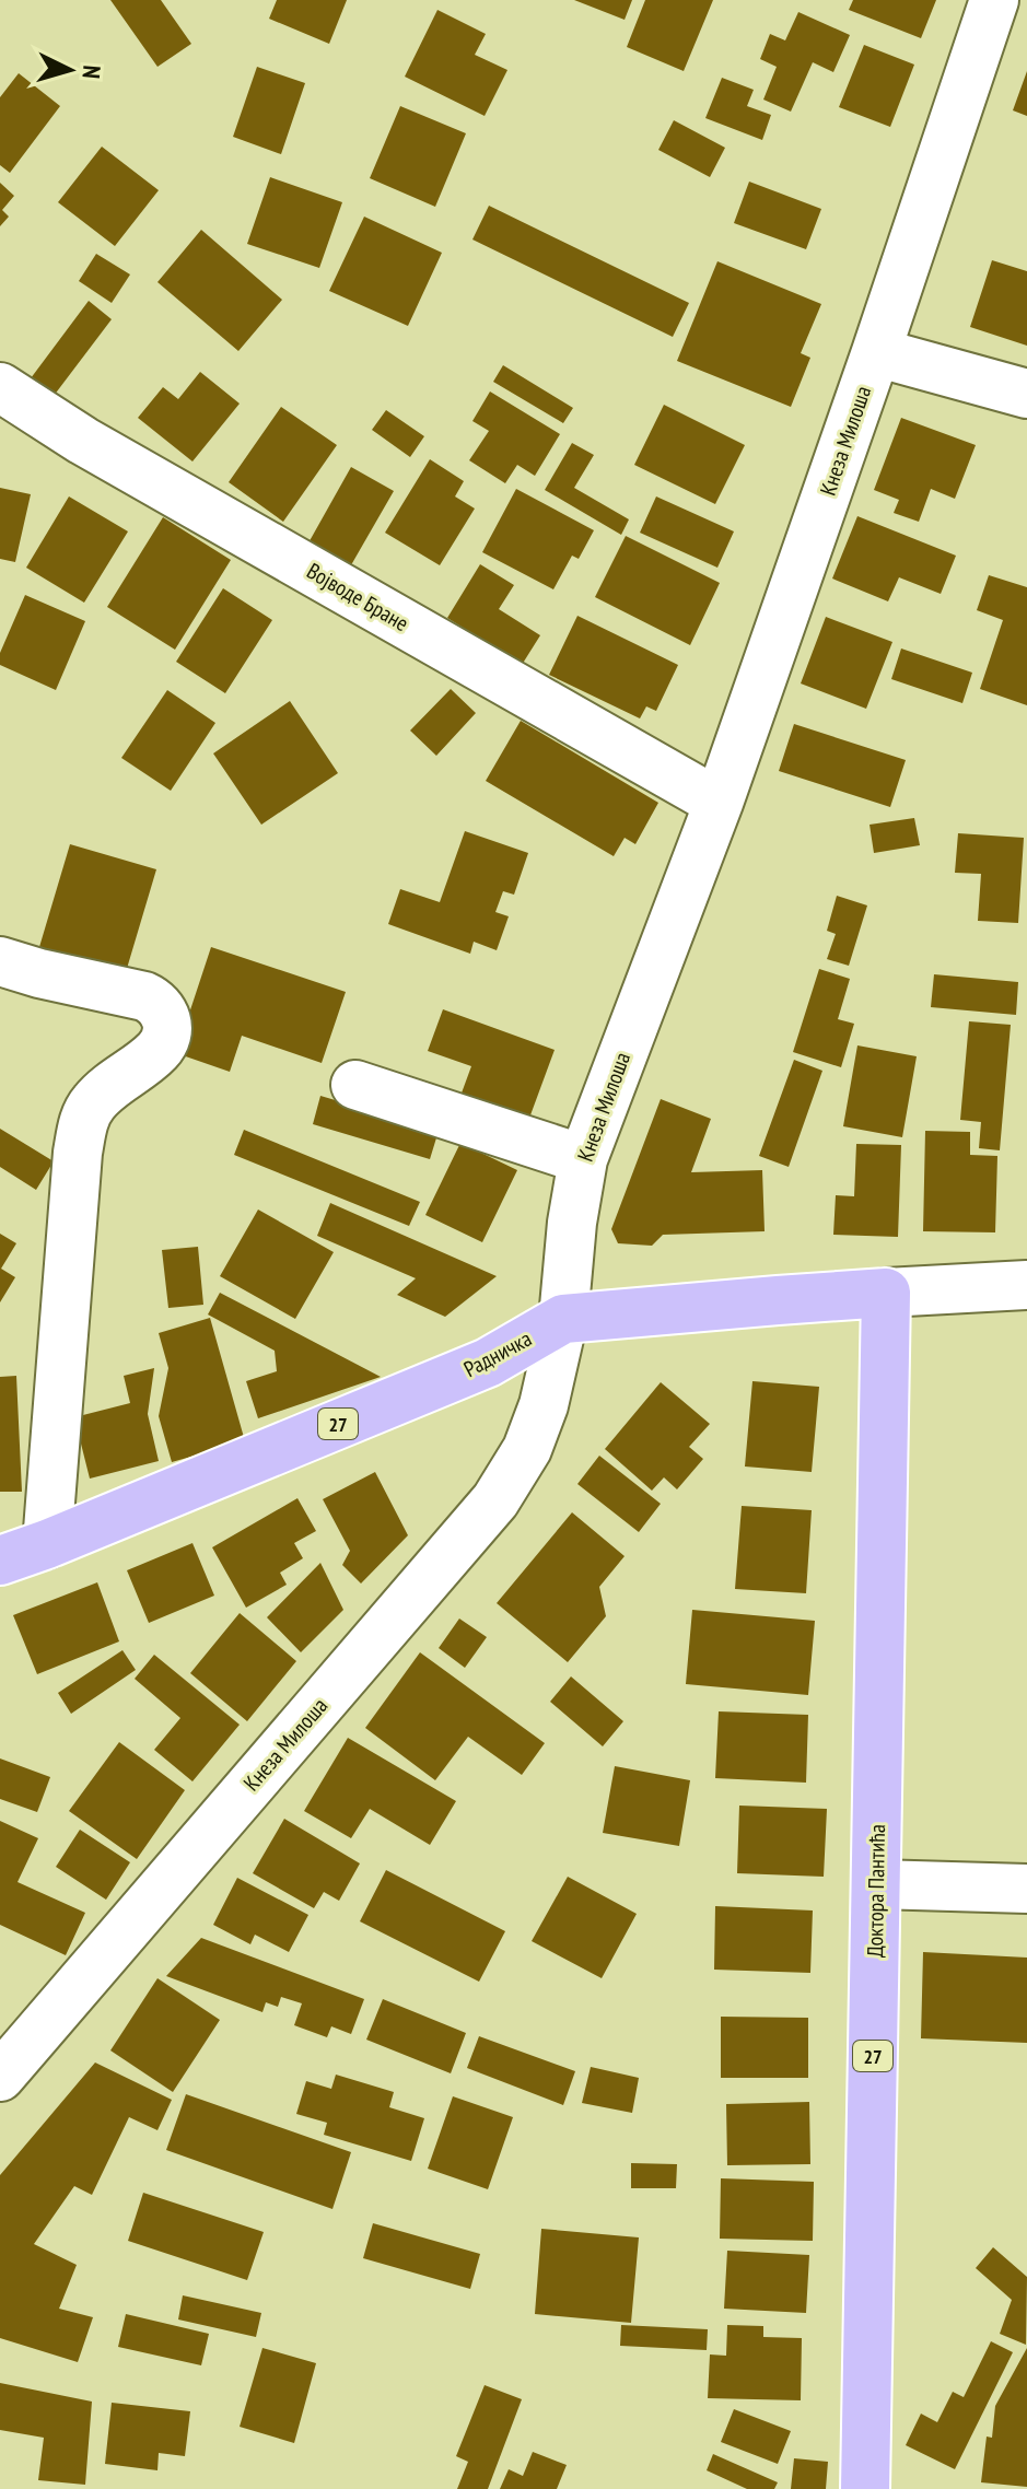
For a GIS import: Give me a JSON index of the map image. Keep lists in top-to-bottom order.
{
  "streets": {
    "main road": ["Радничка", "27", "Доктора Пантића"],
    "street": ["Кнеза Милоша", "Војводе Бране"]
  },
  "crossings": [
    ["Кнеза Милоша", "Војводе Бране"],
    ["Кнеза Милоша", "Радничка"],
    ["Радничка", "Доктора Пантића"]
  ],
  "north": "right"
}
